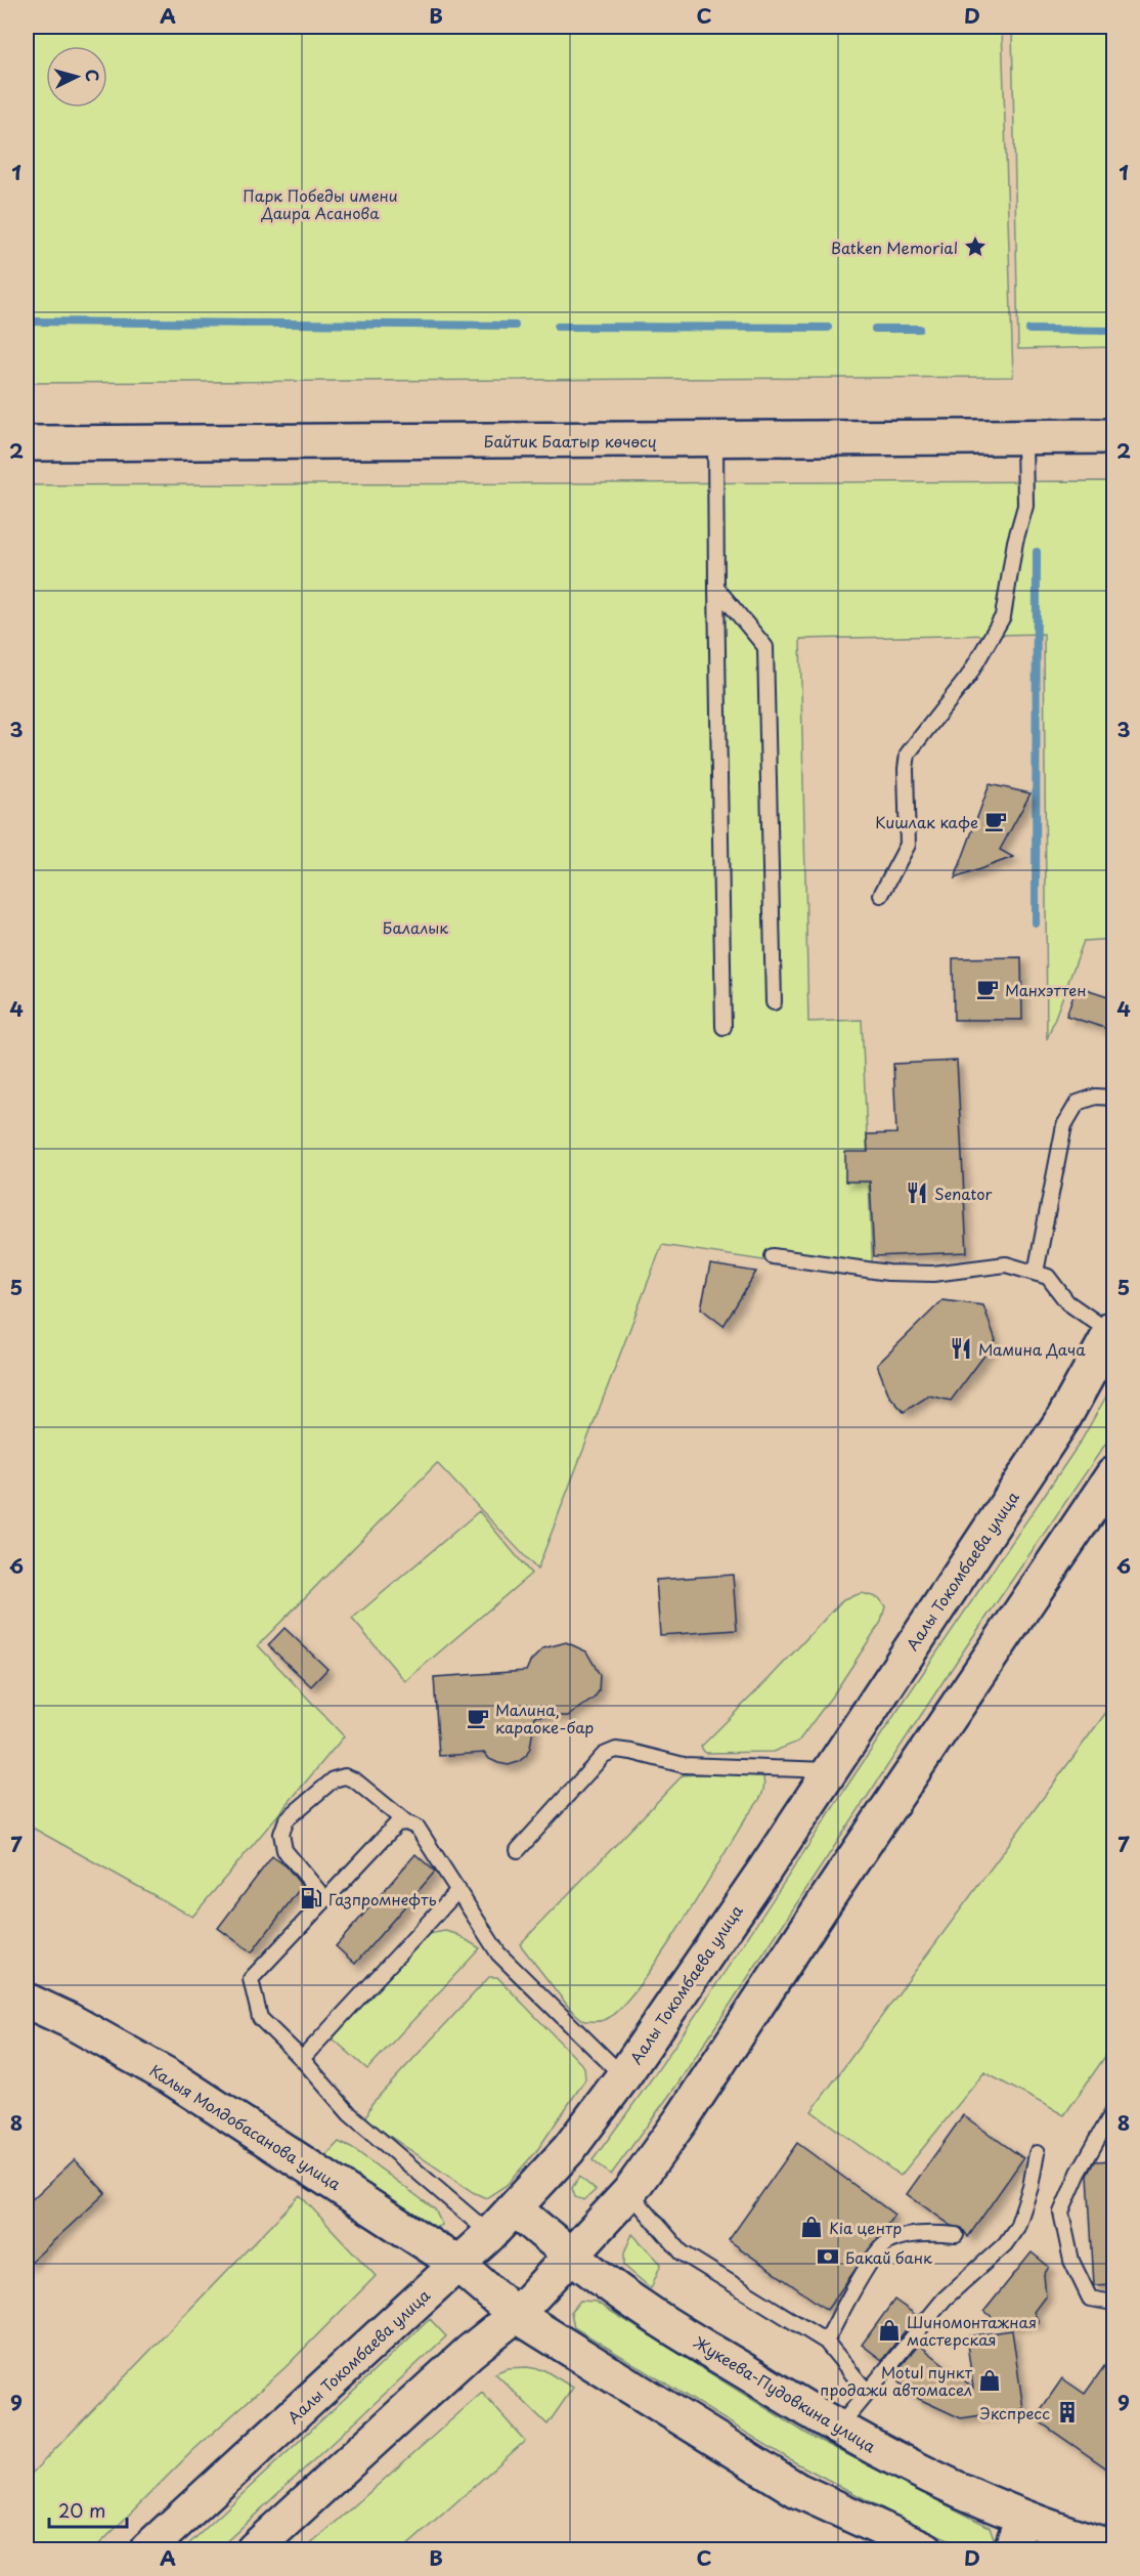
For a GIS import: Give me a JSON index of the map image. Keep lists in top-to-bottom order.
{
  "streets": {
    "main road": [
      "Байтик Баатыр көчөсү",
      "Аалы Токомбаева улица",
      "Калыя Молдобасанова улица",
      "Жукеева-Пудовкина улица"
    ]
  },
  "crossings": [
    ["Аалы Токомбаева улица", "Калыя Молдобасанова улица"],
    ["Аалы Токомбаева улица", "Жукеева-Пудовкина улица"]
  ],
  "parks": ["Парк Победы имени Даира Асанова", "Балалык"],
  "places": {
    "place": ["Batken Memorial"],
    "cafe": ["Кишлак кафе", "Манхэттен", "Малина, караоке-бар"],
    "restaurant": ["Senator", "Мамина Дача"],
    "fuel station": ["Газпромнефть"],
    "shop": ["Kia центр", "Шиномонтажная мастерская", "Motul пункт продажи автомасел"],
    "bank": ["Бакай банк"],
    "building": ["Экспресс"]
  },
  "scale_bar": "20 m",
  "north": "right",
  "grid": {
    "columns": [
      "A",
      "B",
      "C",
      "D"
    ],
    "rows": [
      "1",
      "2",
      "3",
      "4",
      "5",
      "6",
      "7",
      "8",
      "9"
    ]
  }
}
